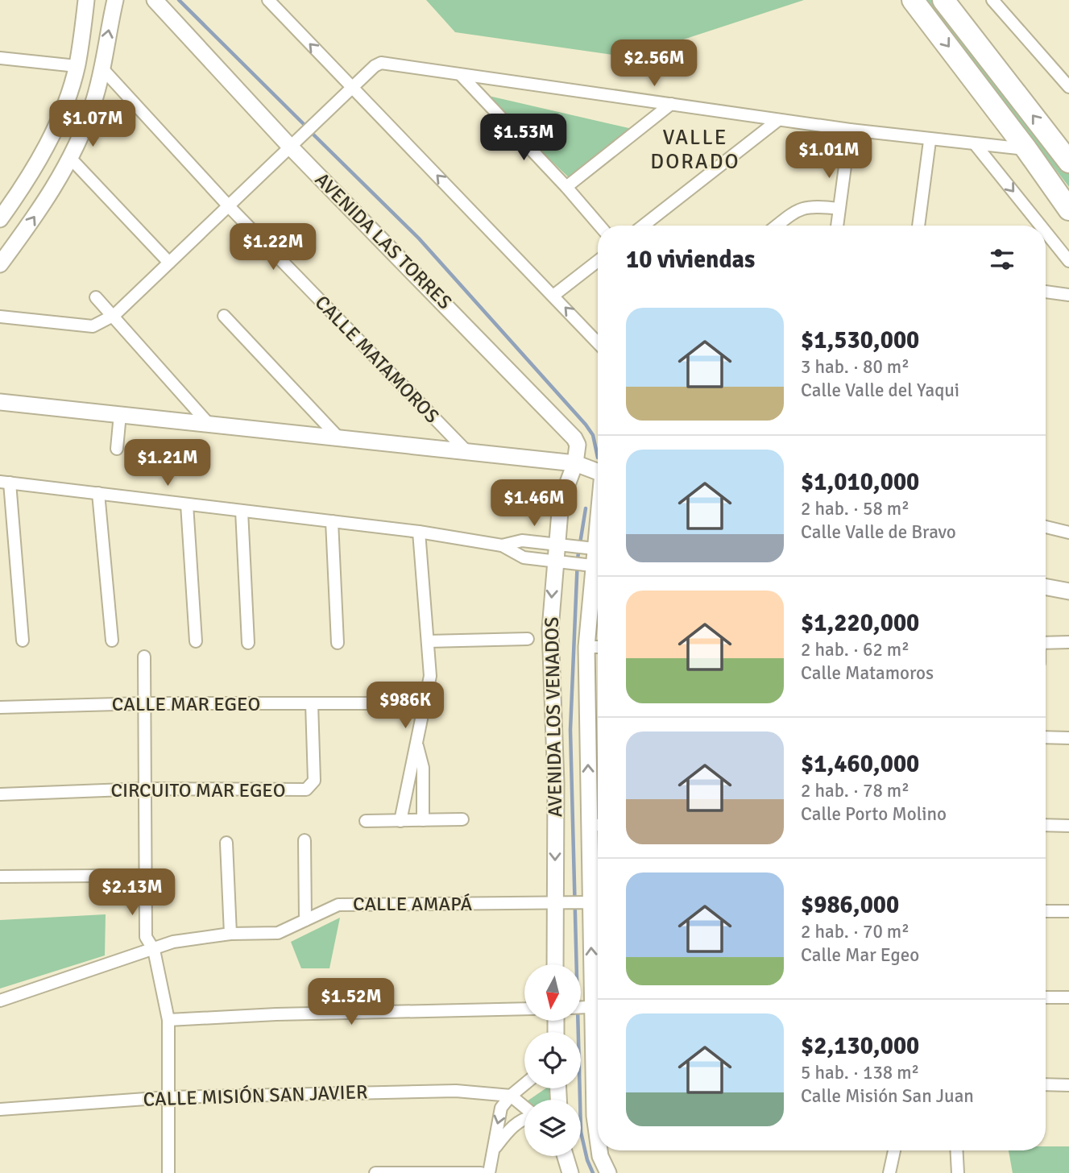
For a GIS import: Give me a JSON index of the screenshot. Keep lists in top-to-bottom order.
{
  "streets": {
    "street": [
      "AVENIDA LAS TORRES",
      "CALLE MATAMOROS",
      "CALLE MAR EGEO",
      "AVENIDA LOS VENADOS",
      "CIRCUITO MAR EGEO",
      "CALLE AMAPÁ",
      "CALLE MISIÓN SAN JAVIER"
    ]
  },
  "crossings": [
    ["AVENIDA LAS TORRES", "AVENIDA LOS VENADOS"],
    ["CALLE MAR EGEO", "CIRCUITO MAR EGEO"],
    ["AVENIDA LOS VENADOS", "CALLE AMAPÁ"]
  ],
  "districts": ["VALLE DORADO"],
  "north": "bottom",
  "page": {
    "price": [
      "$2.56M",
      "$1.07M",
      "$1.53M",
      "$1.01M",
      "$1.22M",
      "$1.21M",
      "$1.46M",
      "$986K",
      "$2.13M",
      "$1.52M"
    ],
    "heading": "10 viviendas",
    "list": [
      {
        "name": "$1,530,000",
        "note": "3 hab. · 80 m² · Calle Valle del Yaqui"
      },
      {
        "name": "$1,010,000",
        "note": "2 hab. · 58 m² · Calle Valle de Bravo"
      },
      {
        "name": "$1,220,000",
        "note": "2 hab. · 62 m² · Calle Matamoros"
      },
      {
        "name": "$1,460,000",
        "note": "2 hab. · 78 m² · Calle Porto Molino"
      },
      {
        "name": "$986,000",
        "note": "2 hab. · 70 m² · Calle Mar Egeo"
      },
      {
        "name": "$2,130,000",
        "note": "5 hab. · 138 m² · Calle Misión San Juan"
      }
    ]
  }
}
